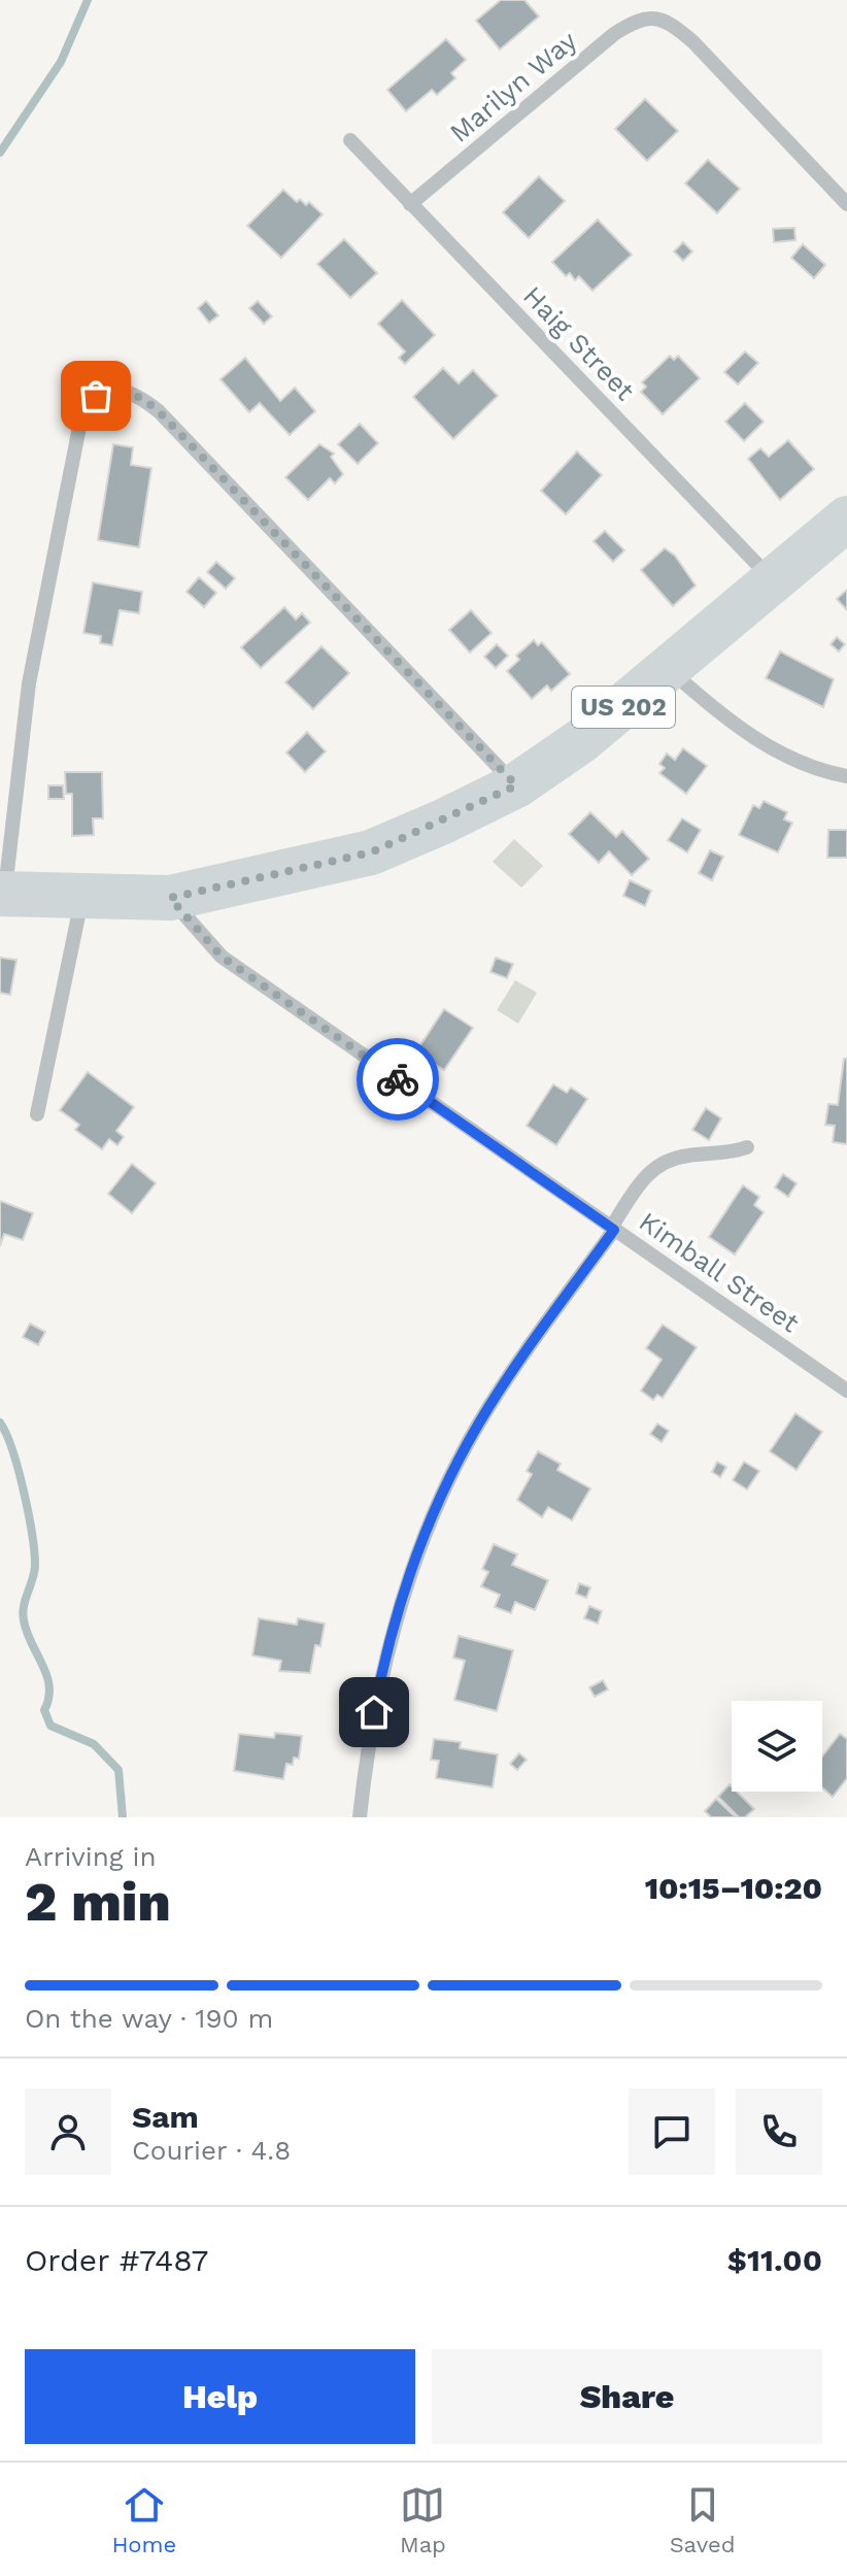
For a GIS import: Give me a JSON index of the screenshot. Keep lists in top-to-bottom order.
{
  "streets": {
    "highway": ["US 202"],
    "street": ["Marilyn Way", "Haig Street", "Kimball Street"]
  },
  "crossings": [
    ["Marilyn Way", "Haig Street"],
    ["Haig Street", "US 202"],
    ["US 202", "Kimball Street"]
  ],
  "page": {
    "heading": ["2 min", "Arriving in", "10:15–10:20"],
    "panel": [
      "Sam",
      "Courier · 4.8",
      "Order #7487",
      "$11.00"
    ],
    "bar": "On the way · 190 m",
    "buttons": ["Help", "Share"],
    "tabs": ["Home", "Map", "Saved"]
  }
}
